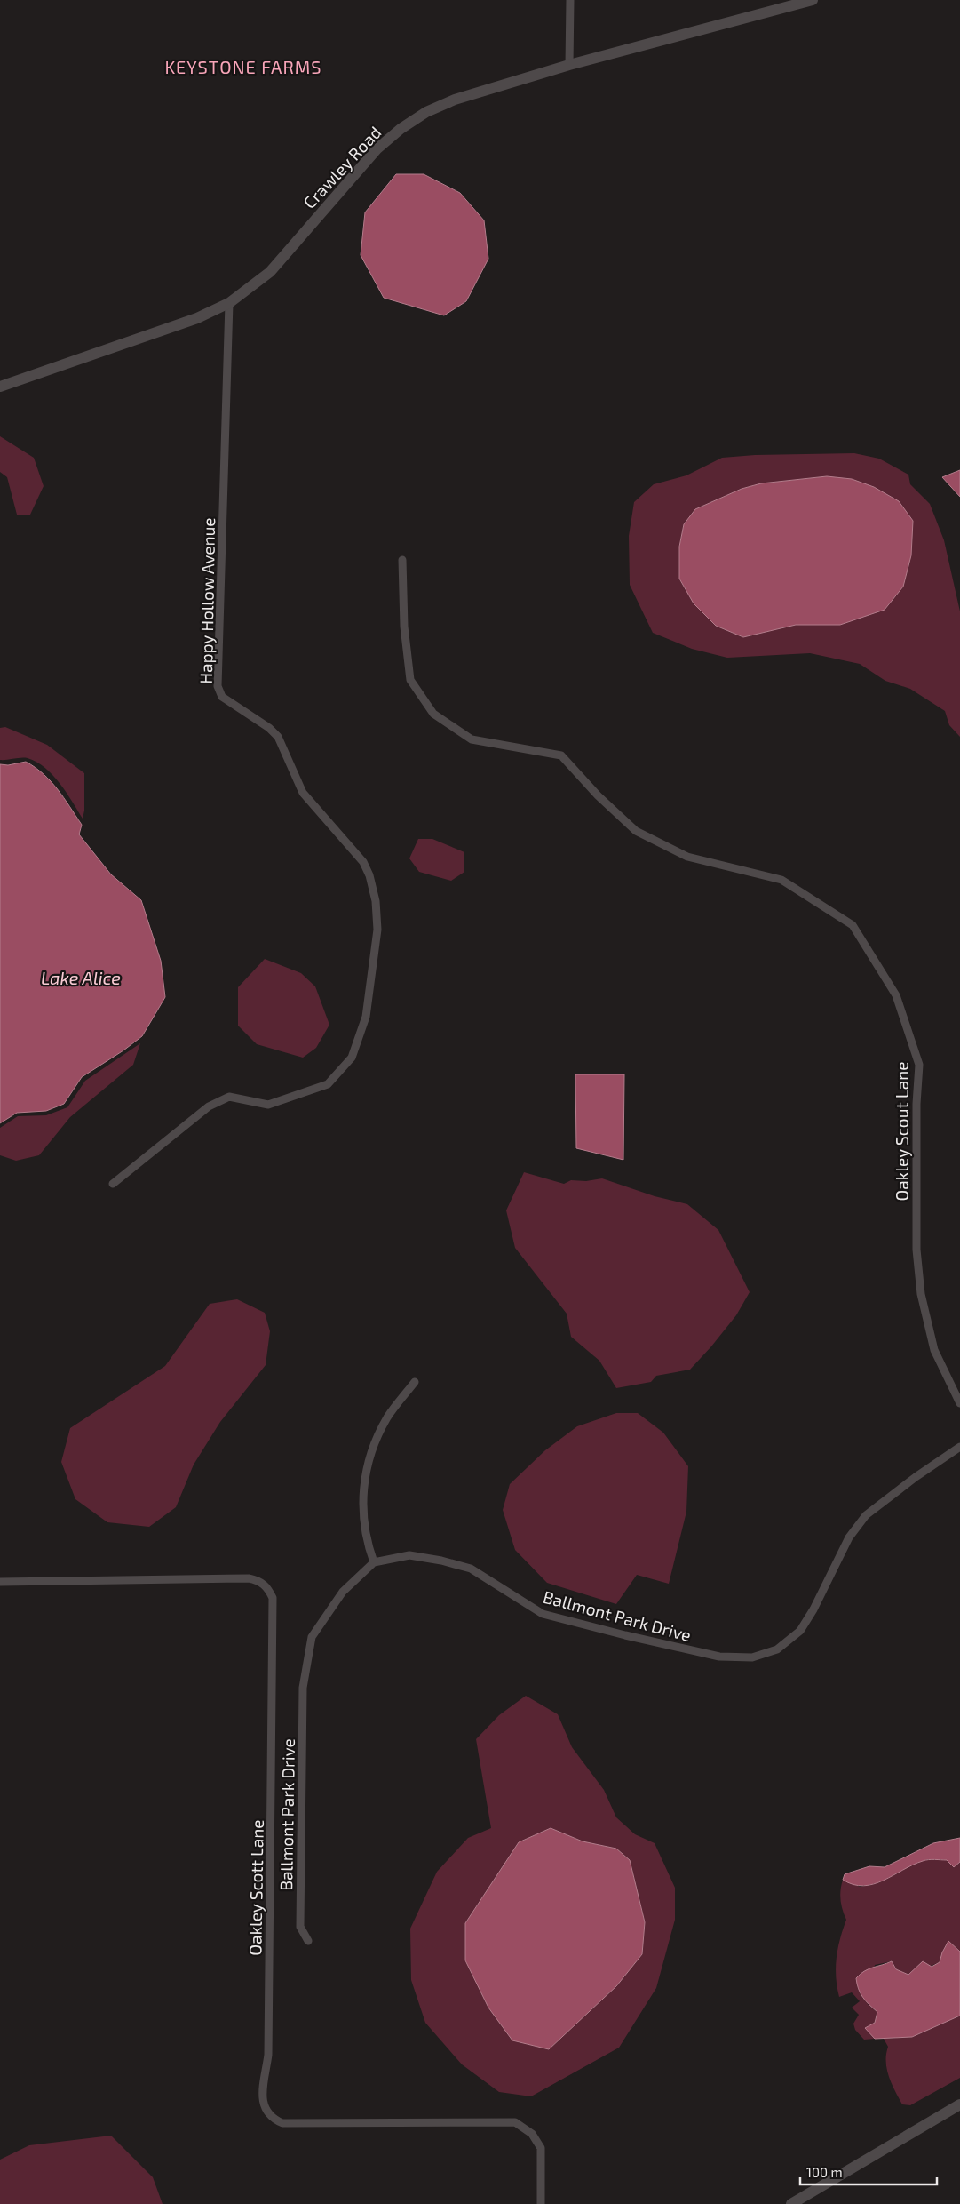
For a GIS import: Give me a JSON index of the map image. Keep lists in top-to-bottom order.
{
  "streets": {
    "street": [
      "Crawley Road",
      "Happy Hollow Avenue",
      "Oakley Scout Lane",
      "Ballmont Park Drive",
      "Oakley Scott Lane"
    ]
  },
  "crossings": [
    ["Crawley Road", "Happy Hollow Avenue"]
  ],
  "districts": ["KEYSTONE FARMS"],
  "water": ["Lake Alice"],
  "scale_bar": "100 m"
}
